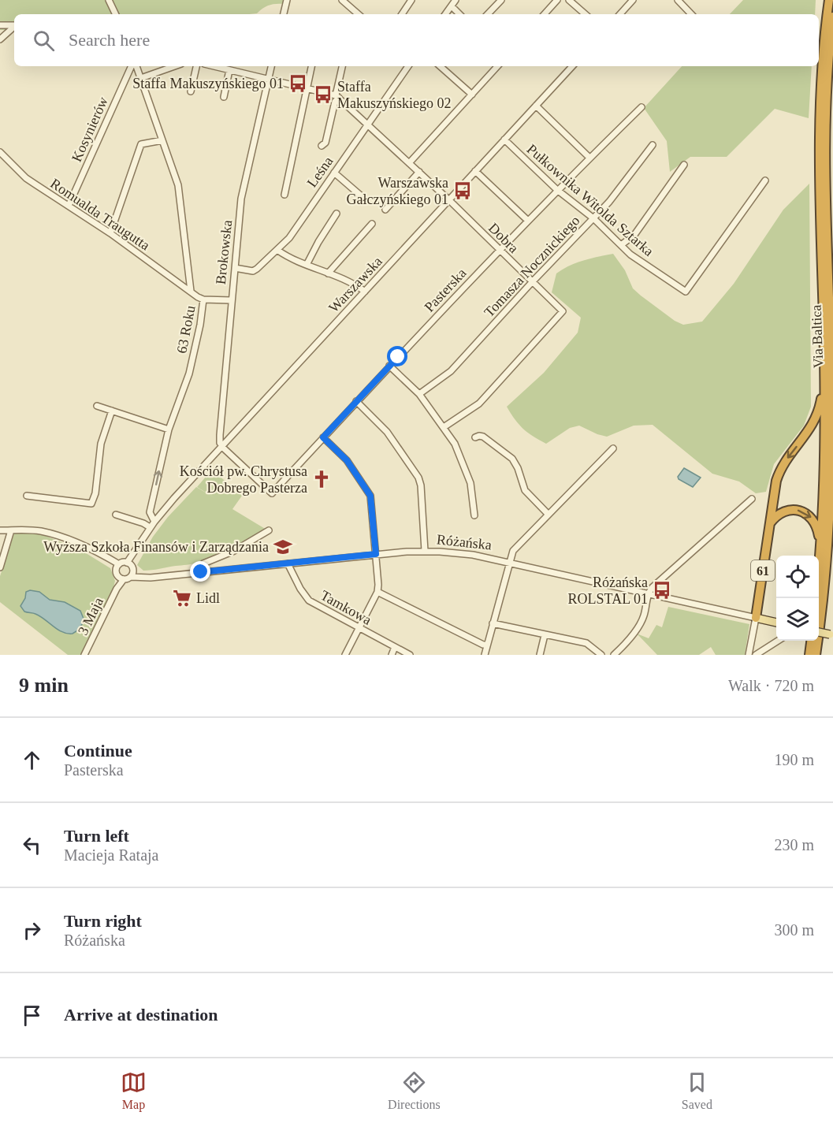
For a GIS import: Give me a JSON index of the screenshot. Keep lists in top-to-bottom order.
{
  "streets": {
    "highway": ["Via Baltica", "61"],
    "main road": ["Różańska"],
    "street": [
      "Kosynierów",
      "Leśna",
      "Pułkownika Witolda Sztarka",
      "Romualda Traugutta",
      "Dobra",
      "Brokowska",
      "Tomasza Nocznickiego",
      "Warszawska",
      "Pasterska",
      "63 Roku",
      "Tamkowa",
      "3 Maja"
    ]
  },
  "crossings": [
    ["Kosynierów", "Romualda Traugutta"],
    ["Leśna", "Dobra"],
    ["Leśna", "Brokowska"],
    ["Pułkownika Witolda Sztarka", "Tomasza Nocznickiego"],
    ["Pułkownika Witolda Sztarka", "Warszawska"],
    ["Pułkownika Witolda Sztarka", "Pasterska"],
    ["Romualda Traugutta", "63 Roku"],
    ["Dobra", "Tomasza Nocznickiego"],
    ["Dobra", "Warszawska"],
    ["Dobra", "Pasterska"],
    ["Brokowska", "Warszawska"],
    ["Brokowska", "Pasterska"],
    ["Warszawska", "Pasterska"],
    ["Warszawska", "63 Roku"],
    ["Różańska", "61"],
    ["Różańska", "Tamkowa"]
  ],
  "places": {
    "bus stop": [
      "Staffa Makuszyńskiego 01",
      "Staffa Makuszyńskiego 02",
      "Warszawska Gałczyńskiego 01",
      "Różańska ROLSTAL 01"
    ],
    "church": ["Kościół pw. Chrystusa Dobrego Pasterza"],
    "school or university": ["Wyższa Szkoła Finansów i Zarządzania"],
    "supermarket": ["Lidl"]
  },
  "page": {
    "search": "Search here",
    "heading": ["9 min", "Walk · 720 m"],
    "list": [
      ["Continue", "Pasterska", "190 m"],
      ["Turn left", "Macieja Rataja", "230 m"],
      ["Turn right", "Różańska", "300 m"],
      "Arrive at destination"
    ],
    "nav": ["Map", "Directions", "Saved"]
  }
}
